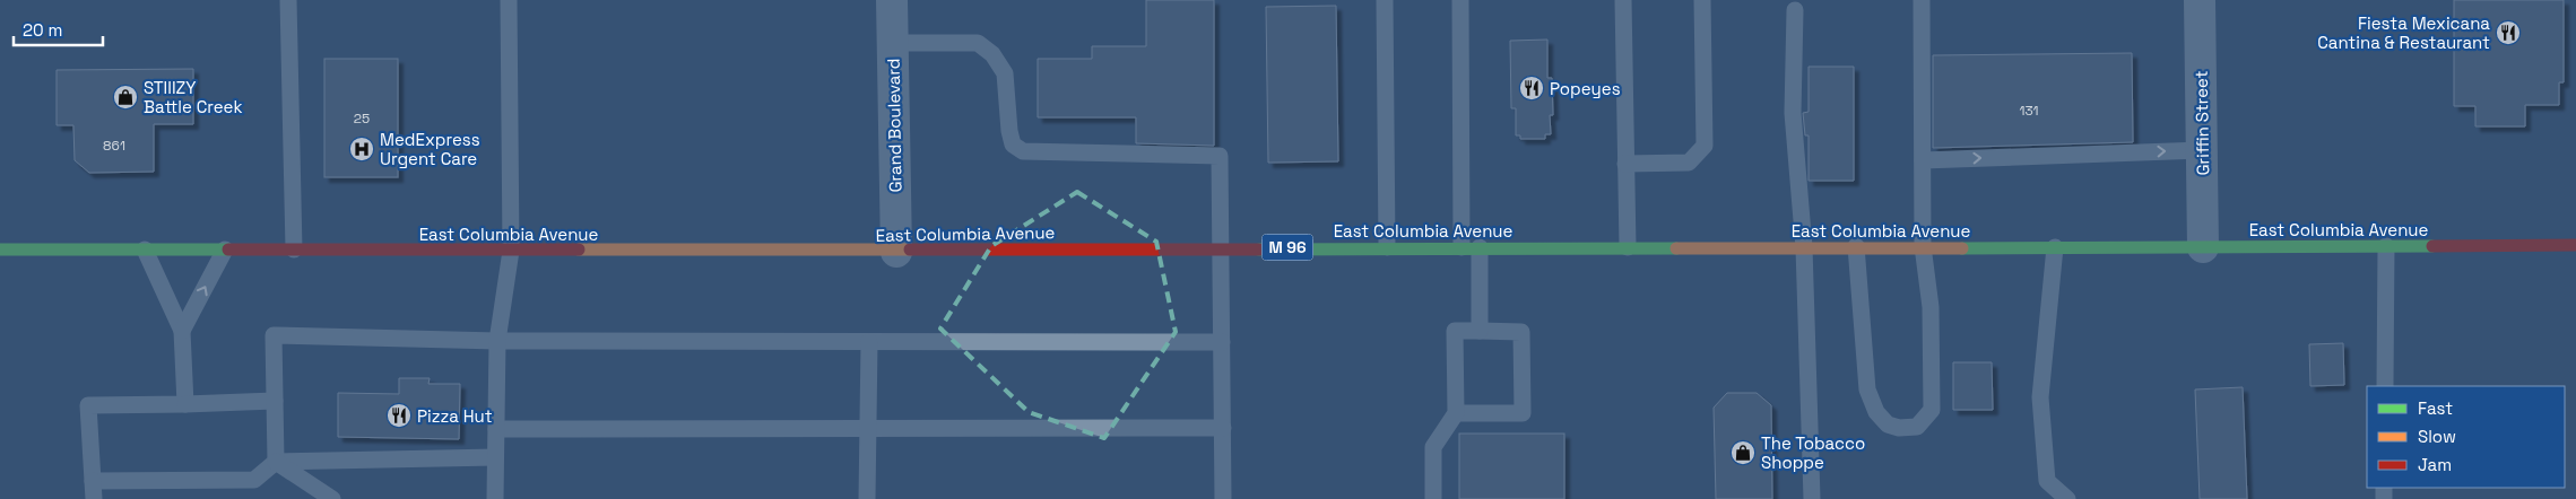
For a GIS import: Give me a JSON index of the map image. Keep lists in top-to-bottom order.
{
  "streets": {
    "main road": ["East Columbia Avenue", "M 96"],
    "street": ["Griffin Street", "Grand Boulevard"]
  },
  "crossings": [
    ["Griffin Street", "East Columbia Avenue"],
    ["Grand Boulevard", "East Columbia Avenue"]
  ],
  "places": {
    "restaurant": ["Fiesta Mexicana Cantina & Restaurant", "Popeyes", "Pizza Hut"],
    "shop": ["STIIIZY Battle Creek", "The Tobacco Shoppe"],
    "hospital": ["MedExpress Urgent Care"]
  },
  "house_numbers": ["131", "25", "861"],
  "legend": ["Fast", "Slow", "Jam"],
  "scale_bar": "20 m"
}
